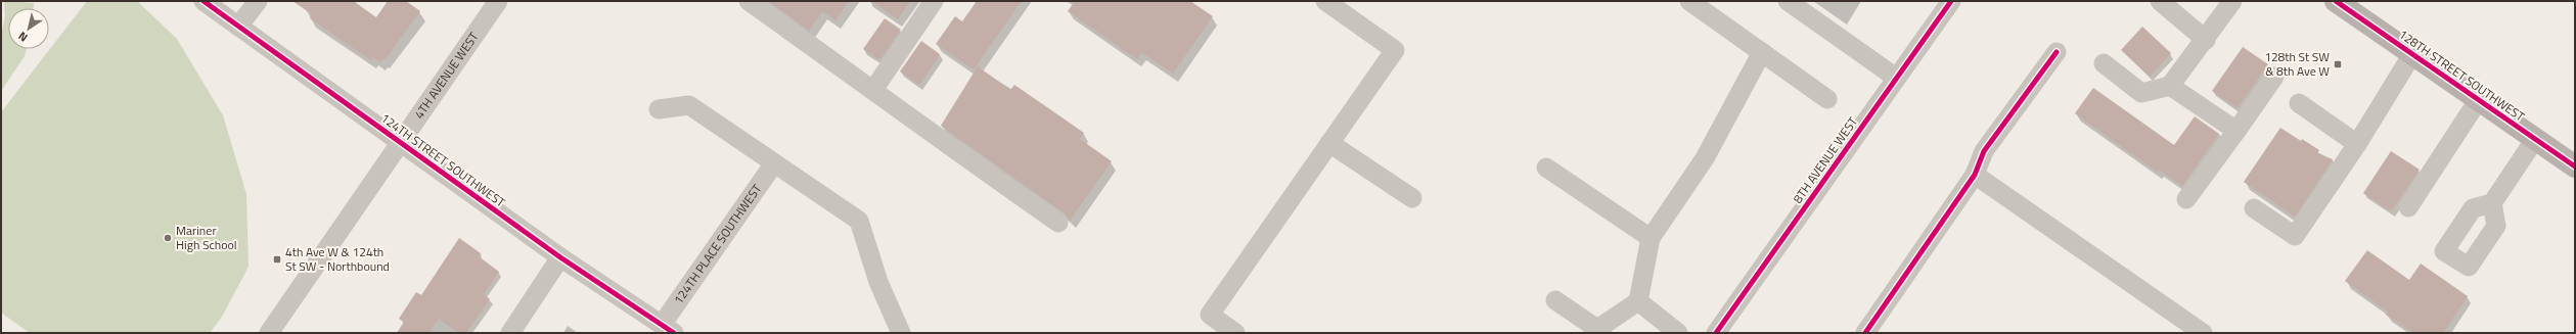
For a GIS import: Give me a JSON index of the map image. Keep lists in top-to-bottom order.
{
  "streets": {
    "main road": ["128TH STREET SOUTHWEST"],
    "street": [
      "4TH AVENUE WEST",
      "124TH STREET SOUTHWEST",
      "8TH AVENUE WEST",
      "124TH PLACE SOUTHWEST"
    ]
  },
  "crossings": [
    ["4TH AVENUE WEST", "124TH STREET SOUTHWEST"],
    ["124TH STREET SOUTHWEST", "124TH PLACE SOUTHWEST"]
  ],
  "places": {
    "transit": ["128th St SW & 8th Ave W", "4th Ave W & 124th St SW - Northbound"],
    "other": ["Mariner High School"]
  },
  "north": "bottom left"
}
